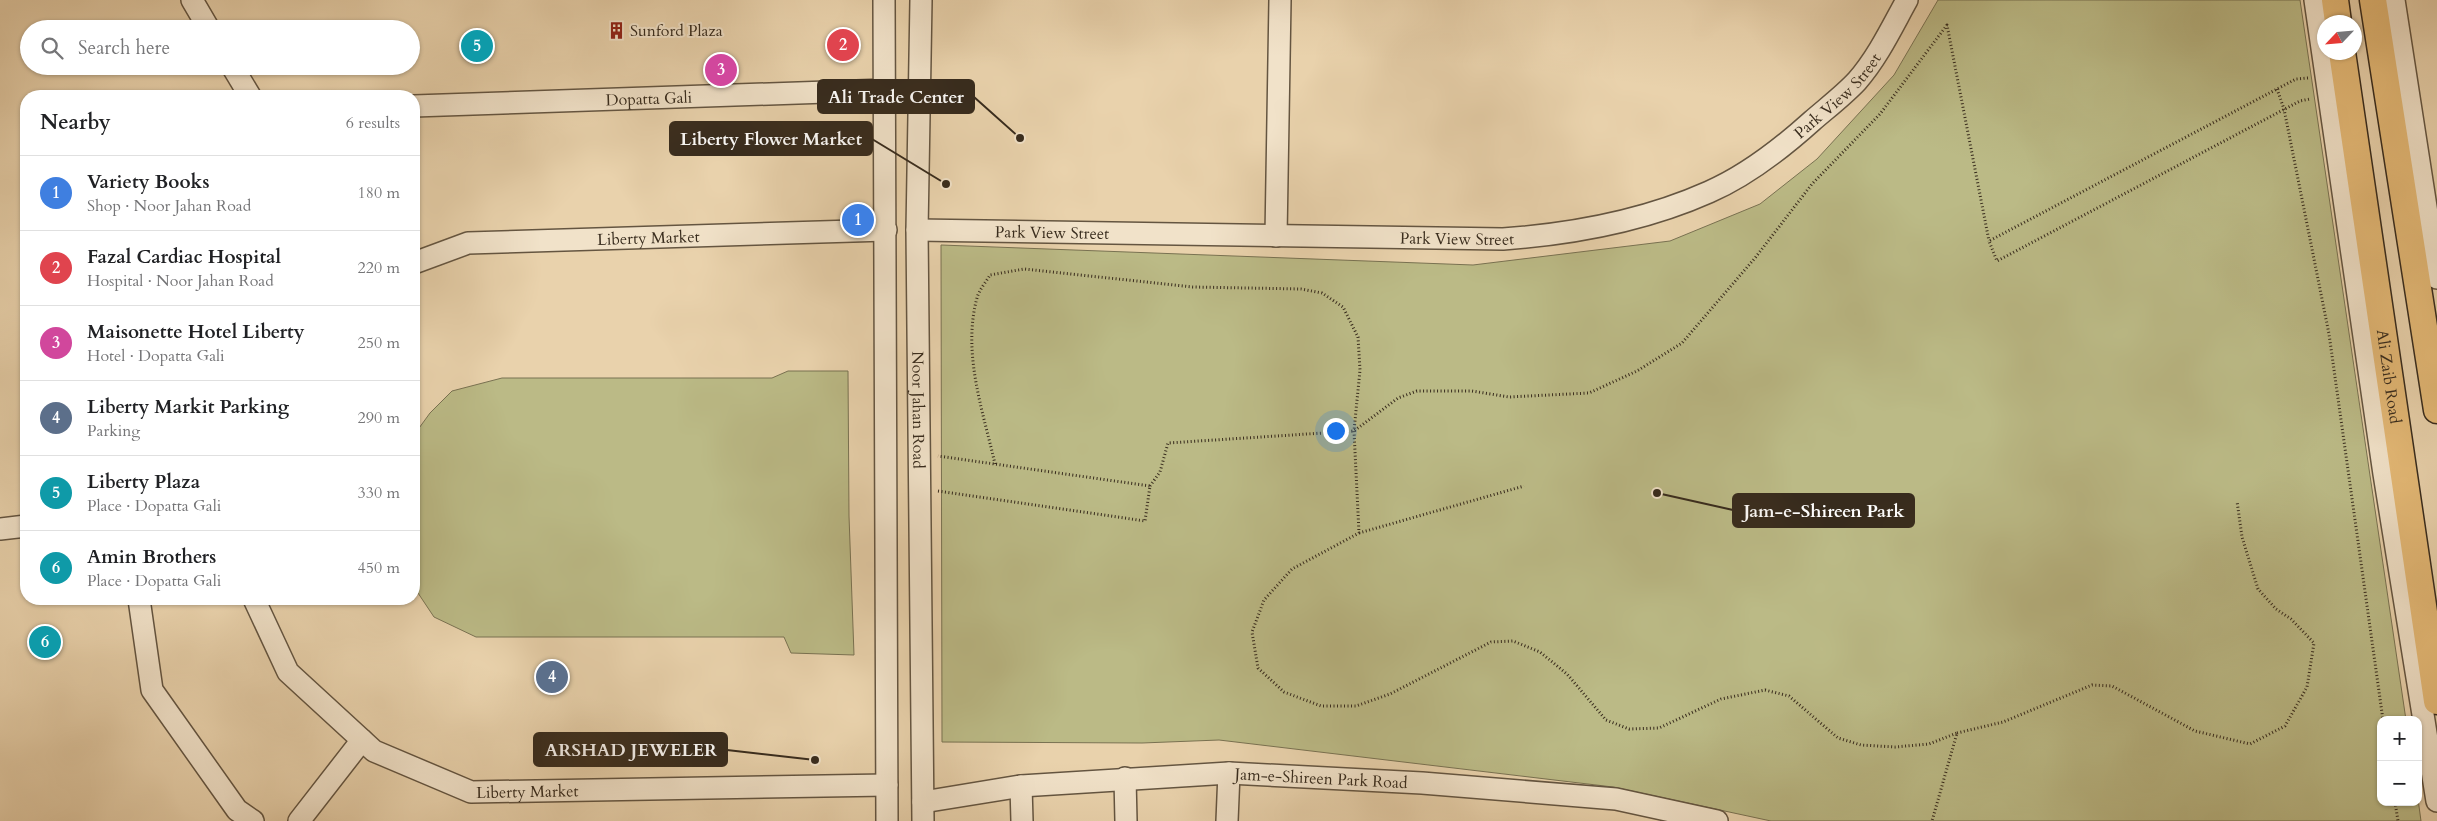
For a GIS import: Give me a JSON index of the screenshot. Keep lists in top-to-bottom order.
{
  "streets": {
    "main road": ["Ali Zaib Road"],
    "street": [
      "Park View Street",
      "Dopatta Gali",
      "Liberty Market",
      "Noor Jahan Road",
      "Jam-e-Shireen Park Road"
    ]
  },
  "crossings": [
    ["Park View Street", "Noor Jahan Road"],
    ["Dopatta Gali", "Noor Jahan Road"],
    ["Liberty Market", "Noor Jahan Road"],
    ["Noor Jahan Road", "Jam-e-Shireen Park Road"]
  ],
  "places": {
    "building": ["Sunford Plaza"],
    "other": [
      "Ali Trade Center",
      "Liberty Flower Market",
      "Jam-e-Shireen Park",
      "ARSHAD JEWELER"
    ]
  },
  "north": "bottom left",
  "page": {
    "search": "Search here",
    "pins": [
      "2",
      "5",
      "3",
      "1",
      "6",
      "4"
    ],
    "heading": ["Nearby", "6 results"],
    "list": [
      {
        "mark": "1",
        "name": "Variety Books",
        "note": "Shop · Noor Jahan Road",
        "value": "180 m"
      },
      {
        "mark": "2",
        "name": "Fazal Cardiac Hospital",
        "note": "Hospital · Noor Jahan Road",
        "value": "220 m"
      },
      {
        "mark": "3",
        "name": "Maisonette Hotel Liberty",
        "note": "Hotel · Dopatta Gali",
        "value": "250 m"
      },
      {
        "mark": "4",
        "name": "Liberty Markit Parking",
        "note": "Parking",
        "value": "290 m"
      },
      {
        "mark": "5",
        "name": "Liberty Plaza",
        "note": "Place · Dopatta Gali",
        "value": "330 m"
      },
      {
        "mark": "6",
        "name": "Amin Brothers",
        "note": "Place · Dopatta Gali",
        "value": "450 m"
      }
    ],
    "map_buttons": ["+", "−"]
  }
}
